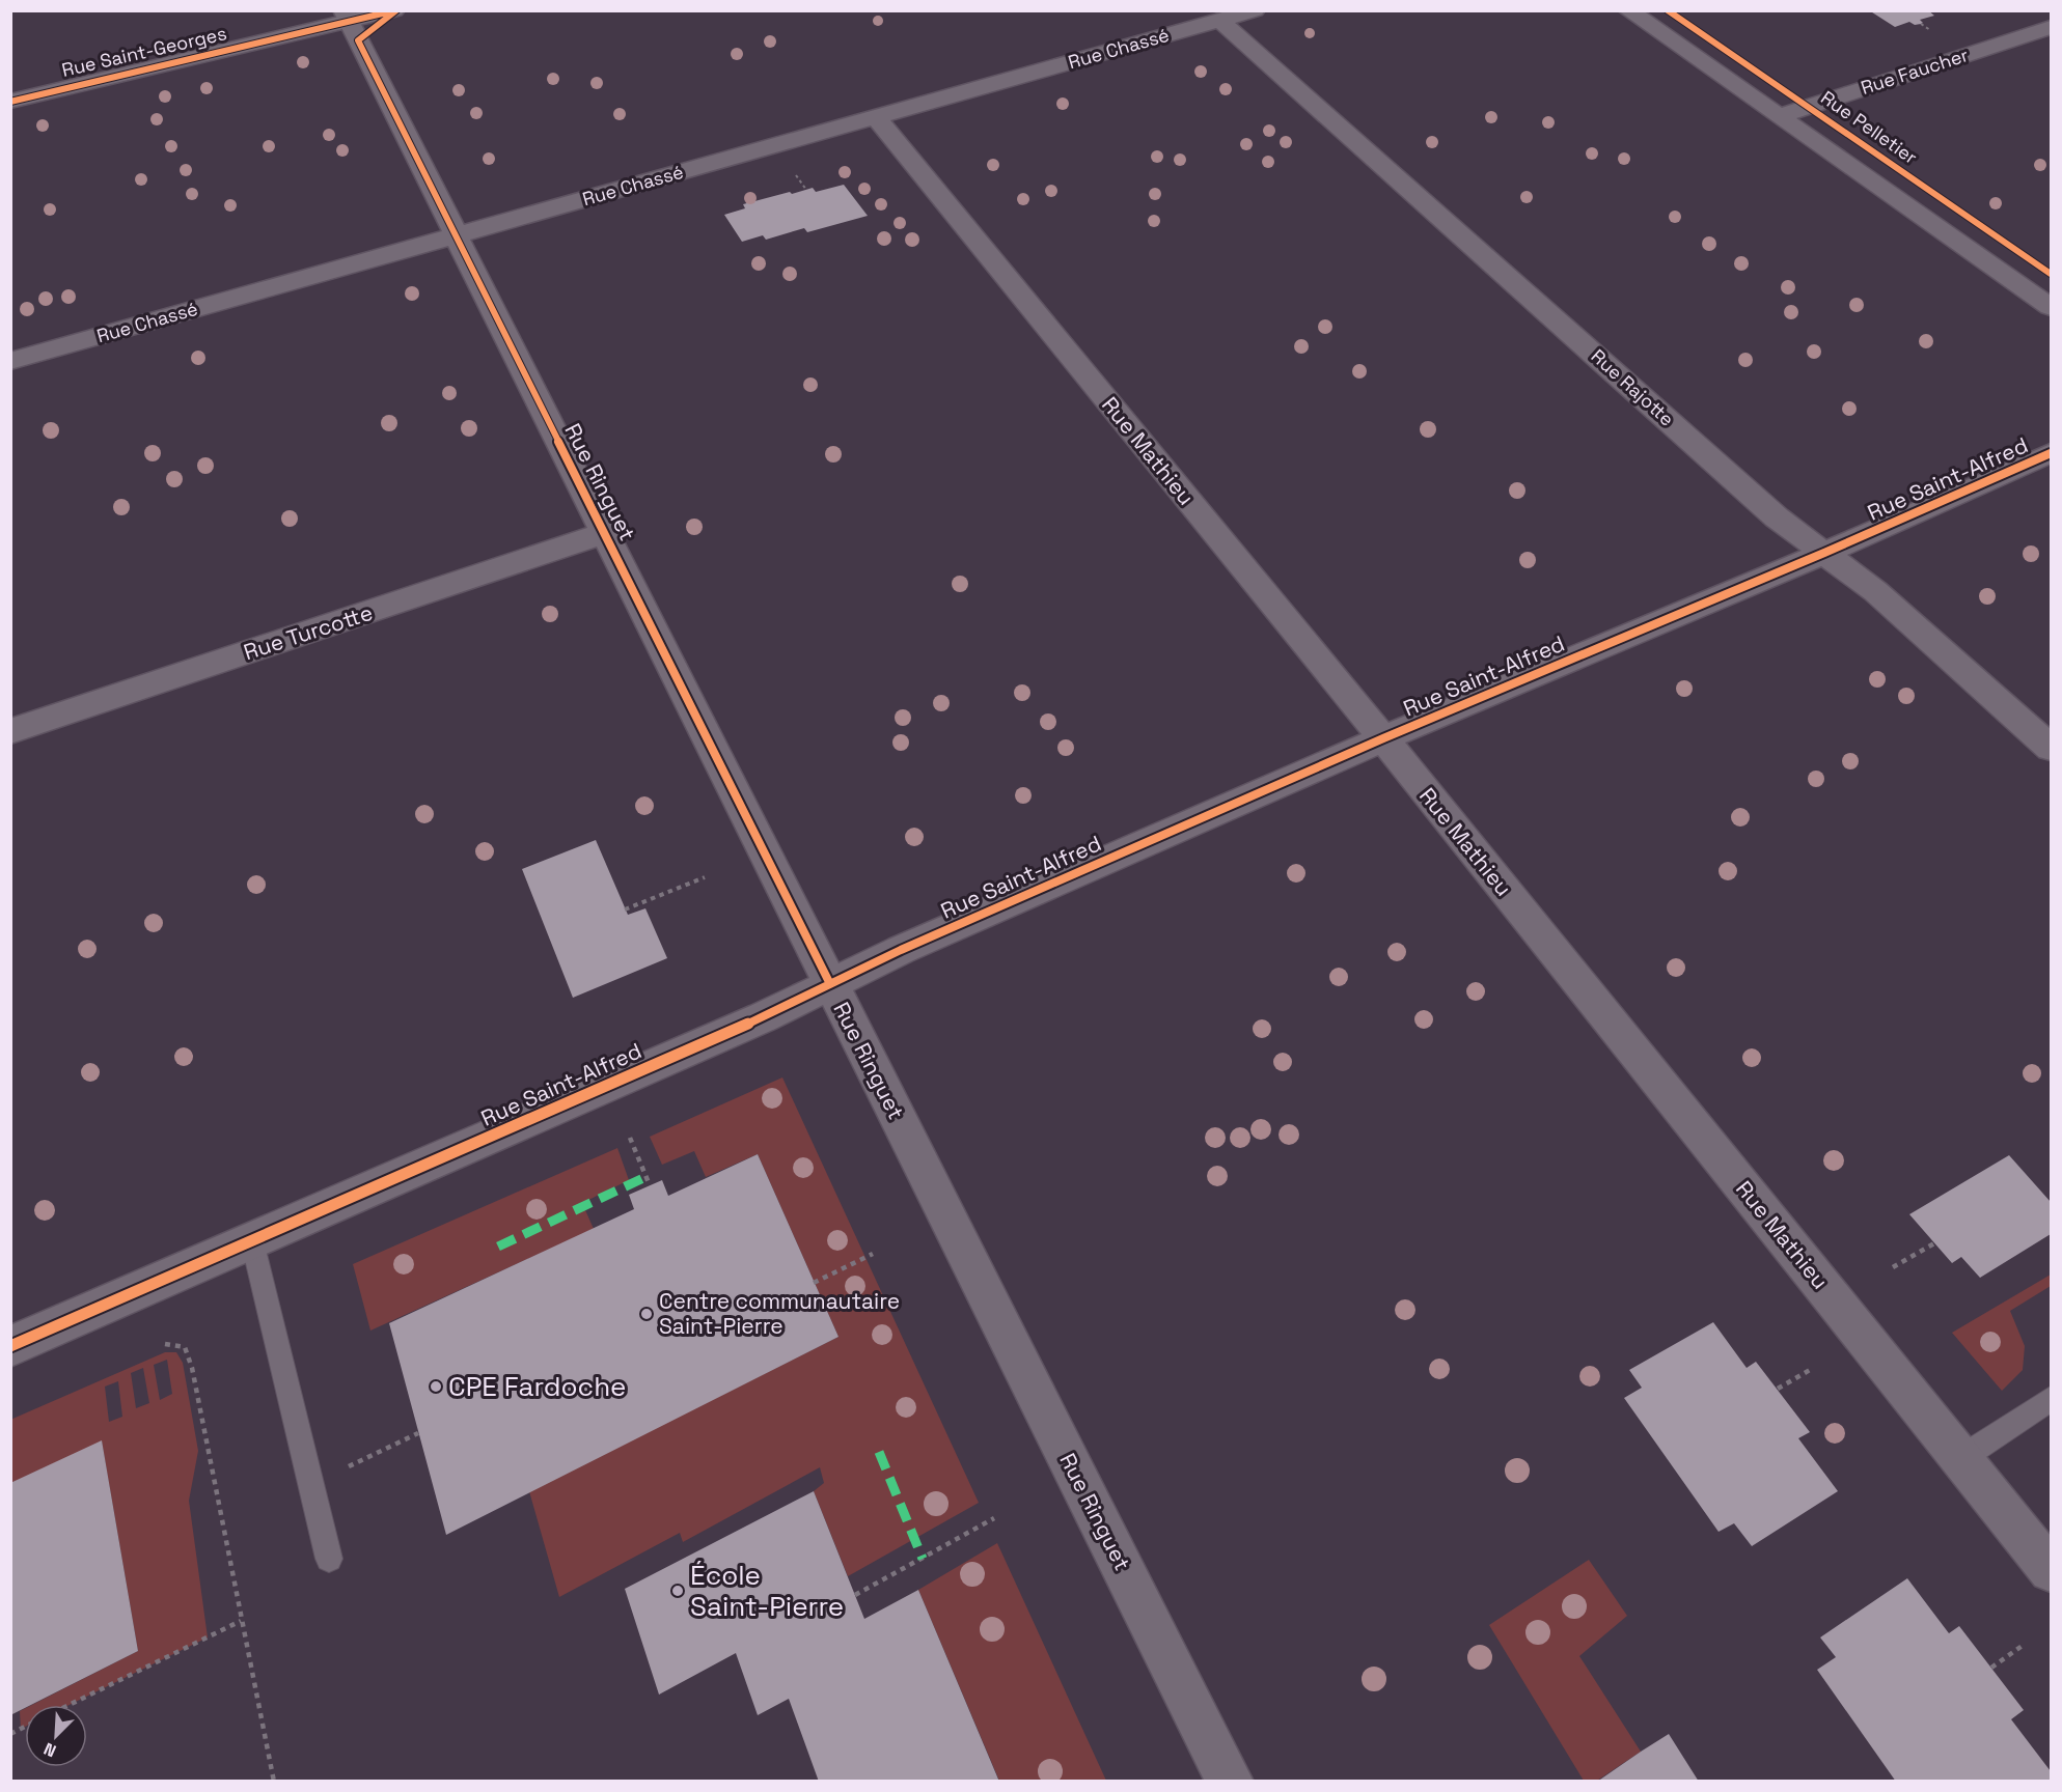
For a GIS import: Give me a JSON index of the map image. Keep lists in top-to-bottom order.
{
  "streets": {
    "street": [
      "Rue Chassé",
      "Rue Saint-Georges",
      "Rue Faucher",
      "Rue Pelletier",
      "Rue Rajotte",
      "Rue Mathieu",
      "Rue Saint-Alfred",
      "Rue Ringuet",
      "Rue Turcotte"
    ]
  },
  "crossings": [
    ["Rue Chassé", "Rue Rajotte"],
    ["Rue Chassé", "Rue Mathieu"],
    ["Rue Chassé", "Rue Ringuet"],
    ["Rue Saint-Georges", "Rue Ringuet"],
    ["Rue Faucher", "Rue Pelletier"],
    ["Rue Rajotte", "Rue Saint-Alfred"],
    ["Rue Mathieu", "Rue Saint-Alfred"],
    ["Rue Saint-Alfred", "Rue Ringuet"],
    ["Rue Ringuet", "Rue Turcotte"]
  ],
  "places": ["Centre communautaire Saint-Pierre", "CPE Fardoche", "École Saint-Pierre"],
  "north": "bottom left"
}
